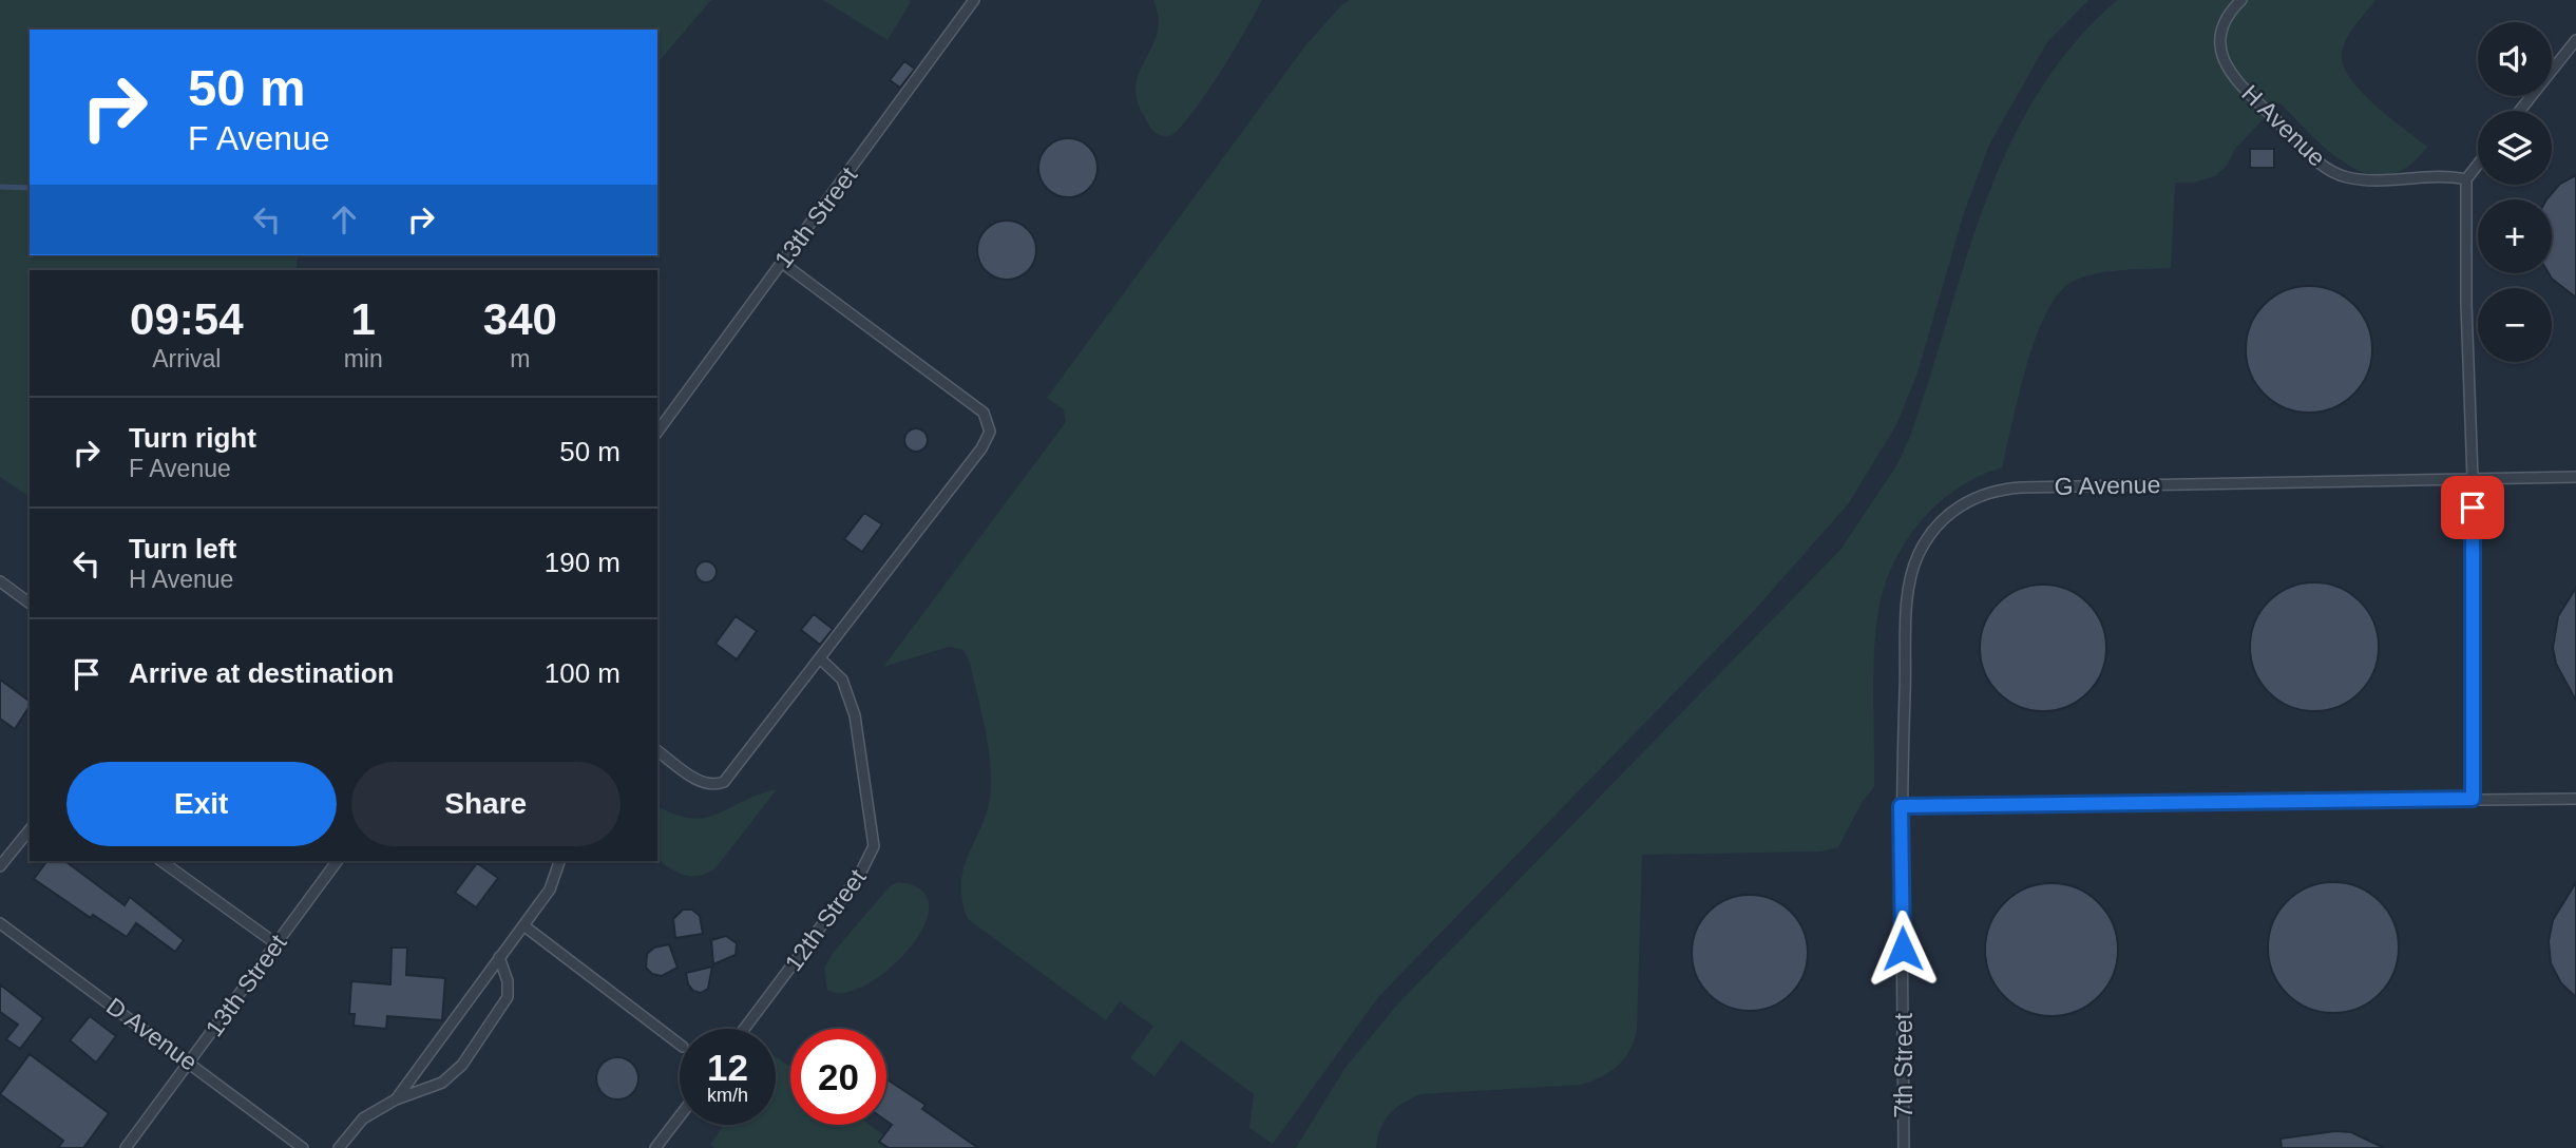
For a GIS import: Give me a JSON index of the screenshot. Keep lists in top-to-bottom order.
{
  "streets": {
    "lane": [
      "H Avenue",
      "13th Street",
      "G Avenue",
      "12th Street",
      "D Avenue",
      "7th Street"
    ]
  },
  "crossings": [
    ["13th Street", "D Avenue"],
    ["G Avenue", "7th Street"]
  ],
  "page": {
    "map_buttons": ["+", "−"],
    "turn": ["50 m", "F Avenue"],
    "eta": [
      "09:54",
      "Arrival",
      "1",
      "min",
      "340",
      "m"
    ],
    "list": [
      {
        "name": "Turn right",
        "note": "F Avenue",
        "value": "50 m"
      },
      {
        "name": "Turn left",
        "note": "H Avenue",
        "value": "190 m"
      },
      {
        "name": "Arrive at destination",
        "value": "100 m"
      }
    ],
    "buttons": ["Exit", "Share"],
    "speed": "12 km/h",
    "limit": "20"
  }
}
